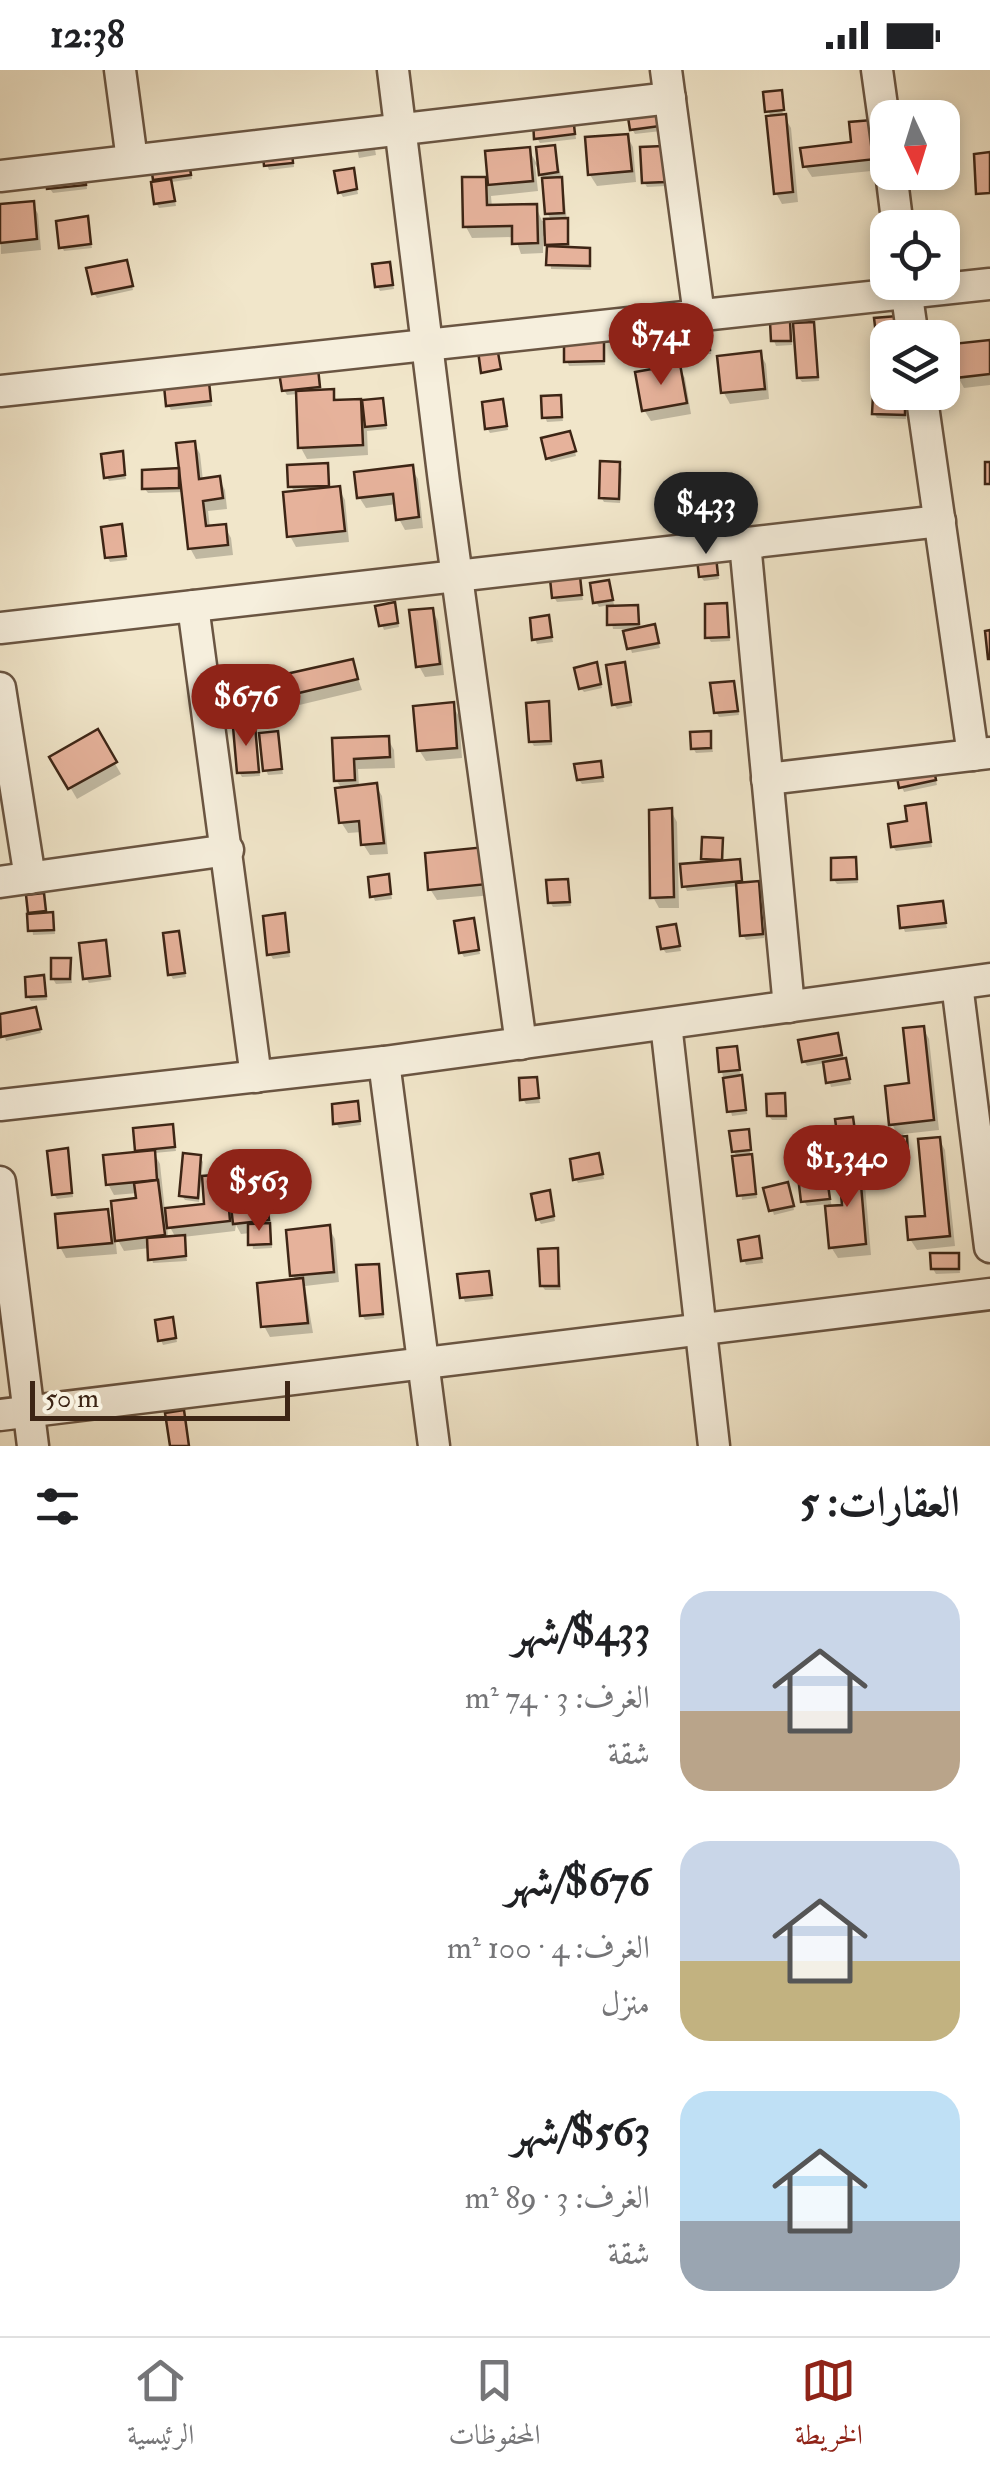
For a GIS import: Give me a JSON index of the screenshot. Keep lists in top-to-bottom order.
{
  "scale_bar": "50 m",
  "north": "bottom",
  "page": {
    "status": "12:38",
    "price": [
      "$741",
      "$433",
      "$676",
      "$1,340",
      "$563"
    ],
    "scale": "50 m",
    "heading": "العقارات: 5",
    "list": [
      {
        "name": "$433/شهر",
        "note": "الغرف: 3 · 74 m² · شقة"
      },
      {
        "name": "$676/شهر",
        "note": "الغرف: 4 · 100 m² · منزل"
      },
      {
        "name": "$563/شهر",
        "note": "الغرف: 3 · 89 m² · شقة"
      }
    ],
    "tabs": ["الخريطة", "المحفوظات", "الرئيسية"]
  }
}
